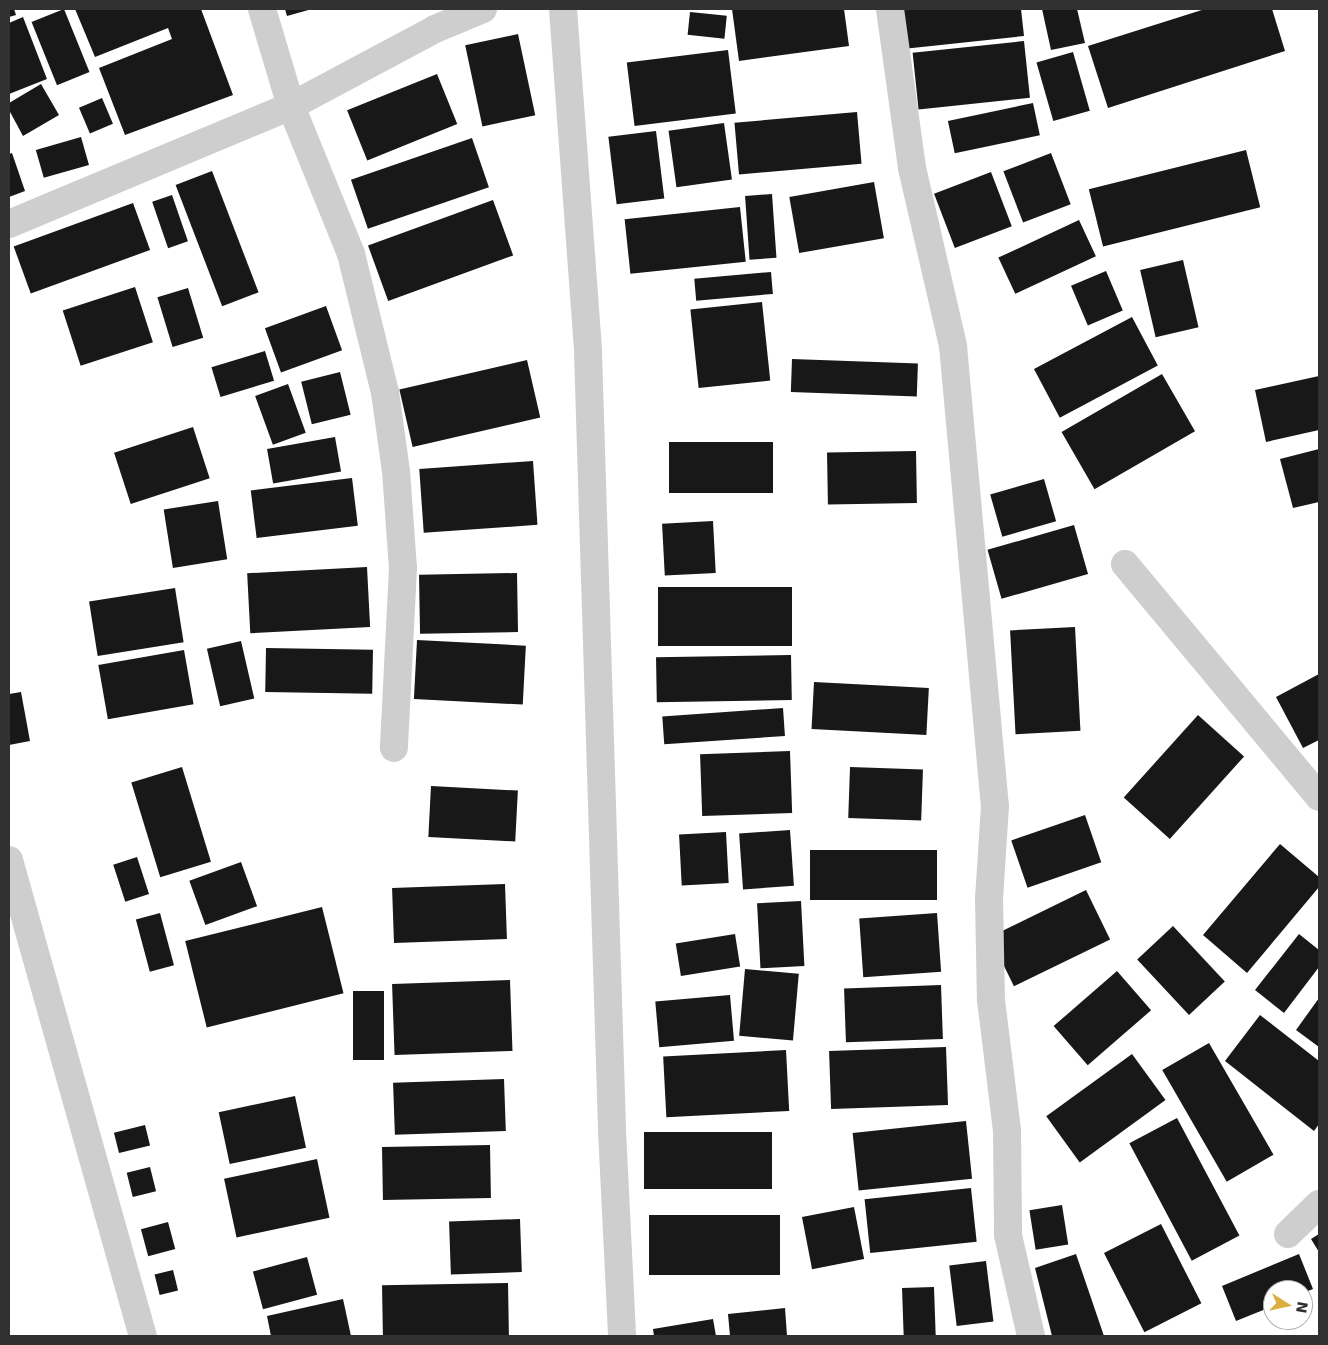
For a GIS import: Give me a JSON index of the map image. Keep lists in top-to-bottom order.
{
  "north": "right"
}
